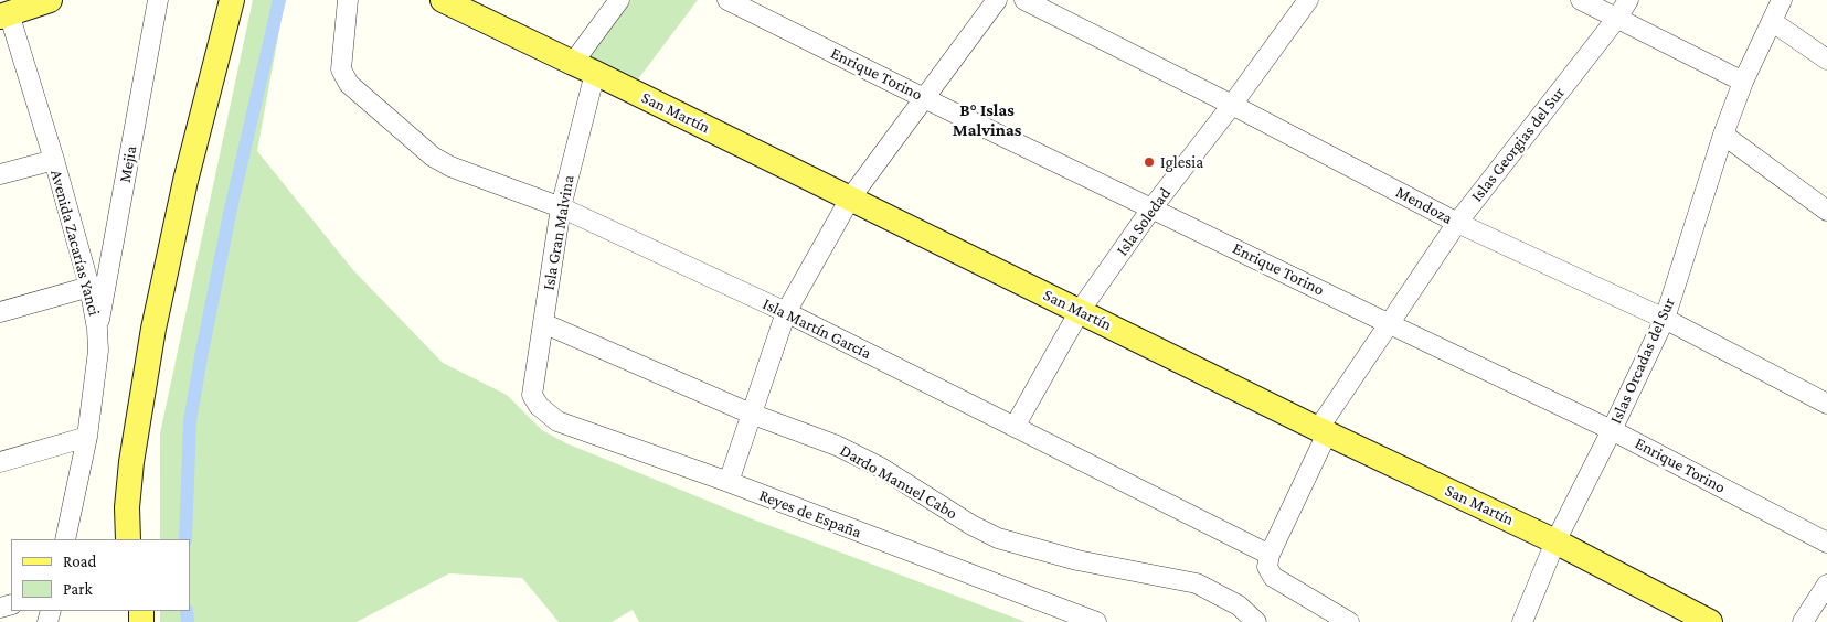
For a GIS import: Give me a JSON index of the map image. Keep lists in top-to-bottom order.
{
  "streets": {
    "main road": ["San Martín"],
    "street": [
      "Enrique Torino",
      "Islas Georgias del Sur",
      "Mejia",
      "Mendoza",
      "Isla Soledad",
      "Isla Gran Malvina",
      "Avenida Zacarías Yanci",
      "Isla Martín García",
      "Islas Orcadas del Sur",
      "Dardo Manuel Cabo",
      "Reyes de España"
    ]
  },
  "crossings": [
    ["Enrique Torino", "Islas Georgias del Sur"],
    ["Enrique Torino", "Isla Soledad"],
    ["Enrique Torino", "Islas Orcadas del Sur"],
    ["San Martín", "Islas Georgias del Sur"],
    ["San Martín", "Isla Soledad"],
    ["San Martín", "Isla Gran Malvina"],
    ["San Martín", "Islas Orcadas del Sur"],
    ["Islas Georgias del Sur", "Mendoza"],
    ["Islas Georgias del Sur", "Isla Martín García"],
    ["Mejia", "Avenida Zacarías Yanci"],
    ["Mendoza", "Isla Soledad"],
    ["Mendoza", "Islas Orcadas del Sur"],
    ["Isla Soledad", "Isla Martín García"],
    ["Isla Gran Malvina", "Isla Martín García"],
    ["Isla Gran Malvina", "Dardo Manuel Cabo"],
    ["Isla Gran Malvina", "Reyes de España"]
  ],
  "districts": ["B° Islas Malvinas"],
  "places": ["Iglesia"],
  "legend": ["Road", "Park"]
}
